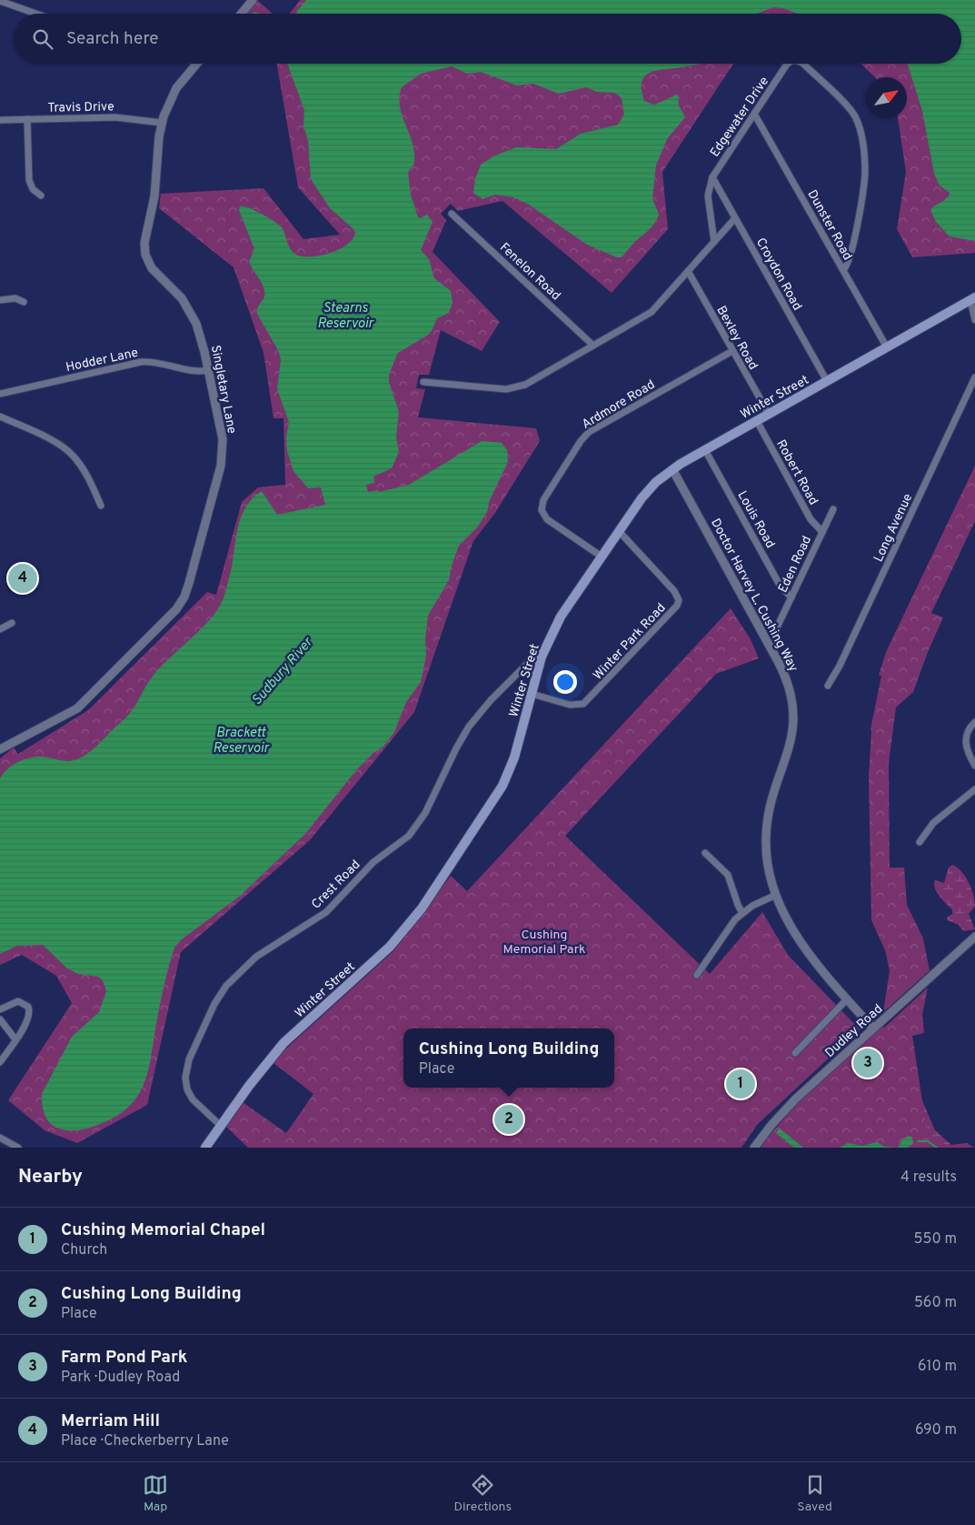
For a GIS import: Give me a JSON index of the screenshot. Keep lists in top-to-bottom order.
{
  "streets": {
    "main road": ["Winter Street"],
    "street": [
      "Travis Drive",
      "Edgewater Drive",
      "Dunster Road",
      "Fenelon Road",
      "Croydon Road",
      "Bexley Road",
      "Hodder Lane",
      "Singletary Lane",
      "Ardmore Road",
      "Robert Road",
      "Louis Road",
      "Long Avenue",
      "Eden Road",
      "Doctor Harvey L. Cushing Way",
      "Winter Park Road",
      "Crest Road",
      "Dudley Road"
    ]
  },
  "crossings": [
    ["Travis Drive", "Singletary Lane"],
    ["Edgewater Drive", "Dunster Road"],
    ["Edgewater Drive", "Croydon Road"],
    ["Dunster Road", "Winter Street"],
    ["Croydon Road", "Winter Street"],
    ["Bexley Road", "Winter Street"],
    ["Bexley Road", "Ardmore Road"],
    ["Hodder Lane", "Singletary Lane"],
    ["Winter Street", "Ardmore Road"],
    ["Winter Street", "Robert Road"],
    ["Winter Street", "Louis Road"],
    ["Winter Street", "Doctor Harvey L. Cushing Way"],
    ["Winter Street", "Winter Park Road"],
    ["Winter Street", "Crest Road"],
    ["Robert Road", "Eden Road"],
    ["Louis Road", "Eden Road"],
    ["Doctor Harvey L. Cushing Way", "Dudley Road"]
  ],
  "water": ["Stearns Reservoir", "Sudbury River", "Brackett Reservoir"],
  "parks": ["Cushing Memorial Park"],
  "north": "top right",
  "page": {
    "search": "Search here",
    "pins": [
      "4",
      "3",
      "1",
      "2"
    ],
    "popup": ["Cushing Long Building", "Place"],
    "heading": ["Nearby", "4 results"],
    "list": [
      {
        "mark": "1",
        "name": "Cushing Memorial Chapel",
        "note": "Church",
        "value": "550 m"
      },
      {
        "mark": "2",
        "name": "Cushing Long Building",
        "note": "Place",
        "value": "560 m"
      },
      {
        "mark": "3",
        "name": "Farm Pond Park",
        "note": "Park · Dudley Road",
        "value": "610 m"
      },
      {
        "mark": "4",
        "name": "Merriam Hill",
        "note": "Place · Checkerberry Lane",
        "value": "690 m"
      }
    ],
    "nav": ["Map", "Directions", "Saved"]
  }
}
